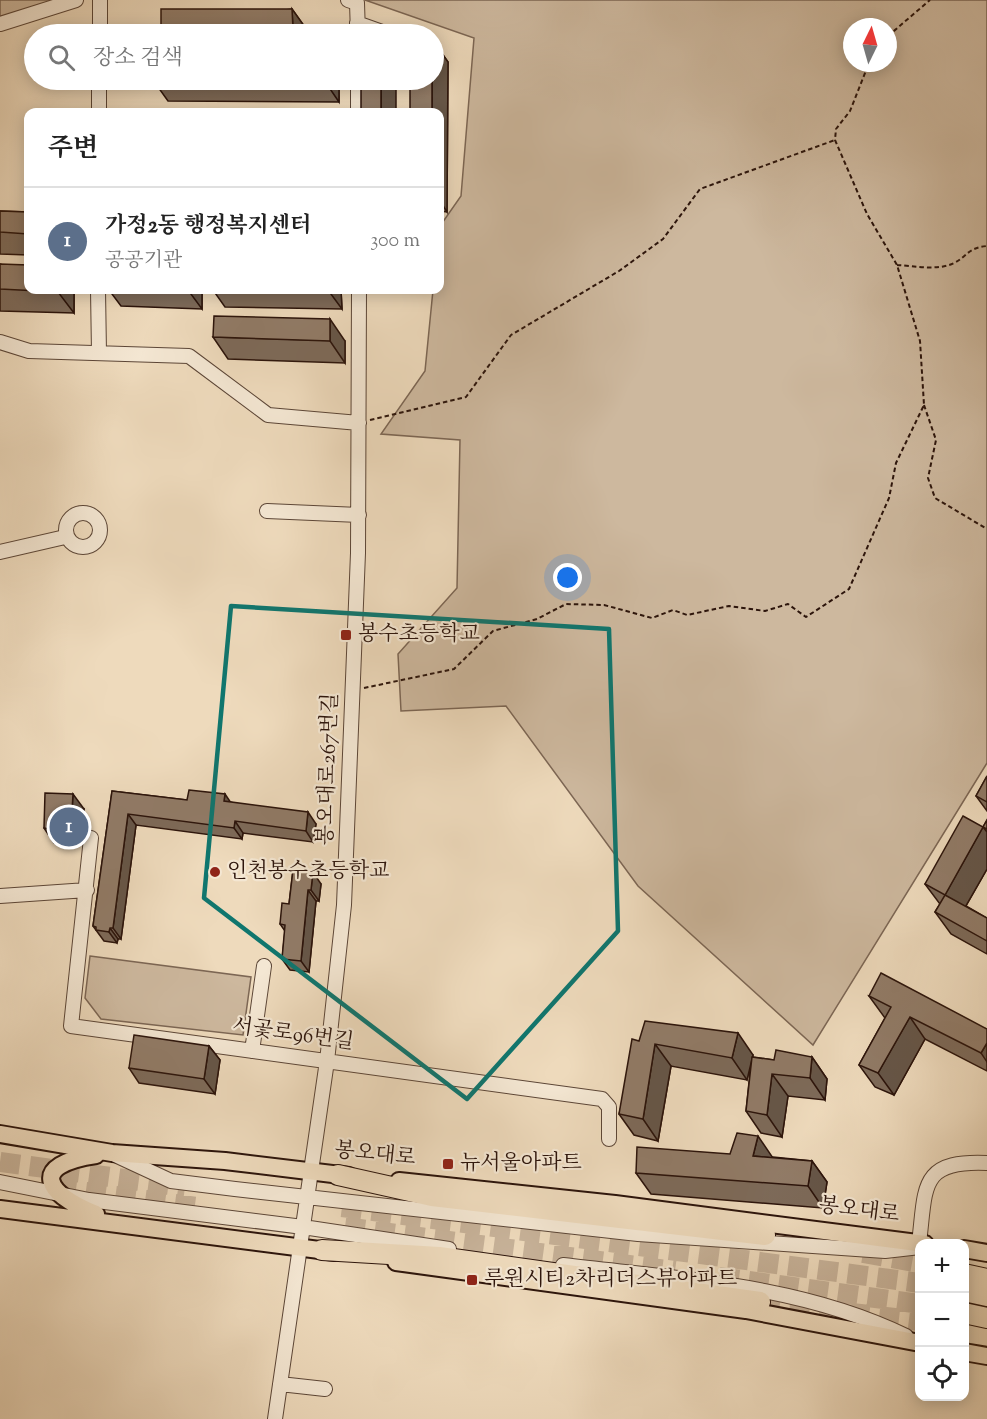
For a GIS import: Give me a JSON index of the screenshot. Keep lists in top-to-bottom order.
{
  "streets": {
    "main road": ["봉오대로"],
    "street": ["봉오대로267번길", "서곷로96번길"]
  },
  "crossings": [
    ["봉오대로267번길", "서곷로96번길"],
    ["봉오대로267번길", "봉오대로"]
  ],
  "places": {
    "transit": ["봉수초등학교", "뉴서울아파트", "루원시티2차리더스뷰아파트"],
    "other": ["인천봉수초등학교"]
  },
  "north": "top",
  "page": {
    "search": "장소 검색",
    "heading": "주변",
    "list": [
      {
        "mark": "1",
        "name": "가정2동 행정복지센터",
        "note": "공공기관",
        "value": "300 m"
      }
    ],
    "pins": "1",
    "map_buttons": ["+", "−"]
  }
}
